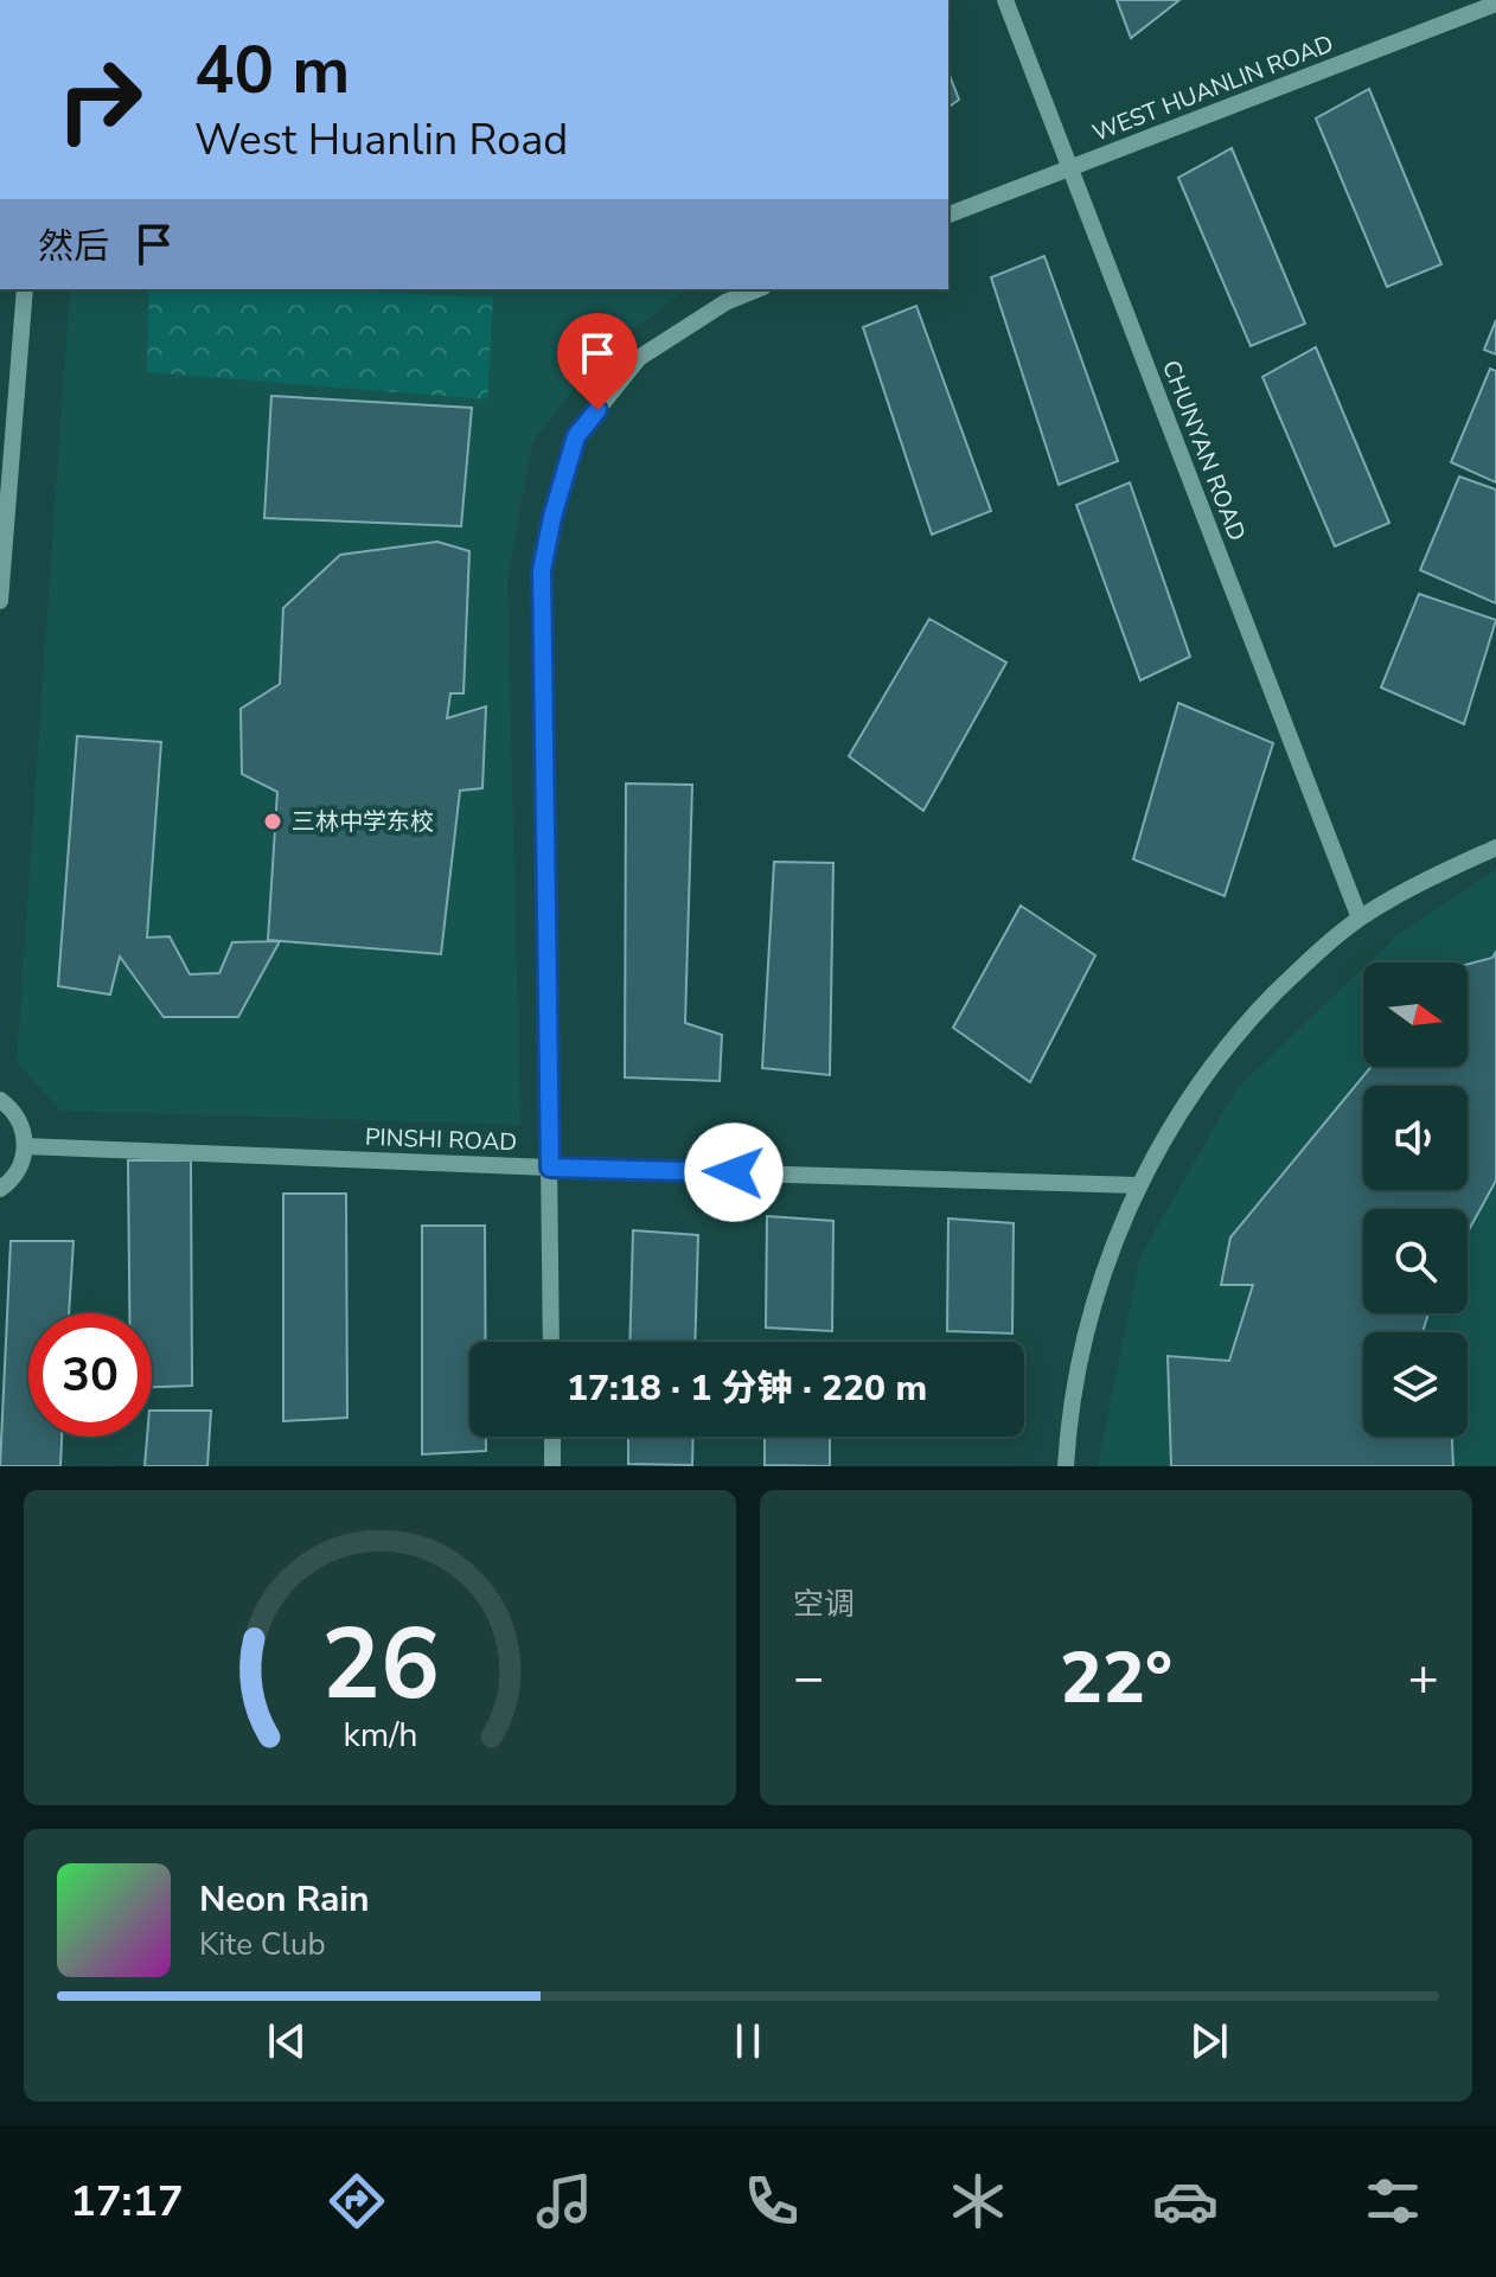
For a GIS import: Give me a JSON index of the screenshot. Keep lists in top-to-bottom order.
{
  "streets": {
    "street": ["WEST HUANLIN ROAD", "CHUNYAN ROAD", "PINSHI ROAD"]
  },
  "crossings": [
    ["WEST HUANLIN ROAD", "CHUNYAN ROAD"]
  ],
  "places": ["三林中学东校"],
  "north": "right",
  "page": {
    "turn": ["40 m", "West Huanlin Road"],
    "then": "然后",
    "limit": "30",
    "trip": "17:18 · 1 分钟 · 220 m",
    "tile": "空调",
    "heat": ["−", "22°", "+"],
    "song": ["Neon Rain", "Kite Club"],
    "tabs": "17:17",
    "gauge": ["26", "km/h"]
  }
}
